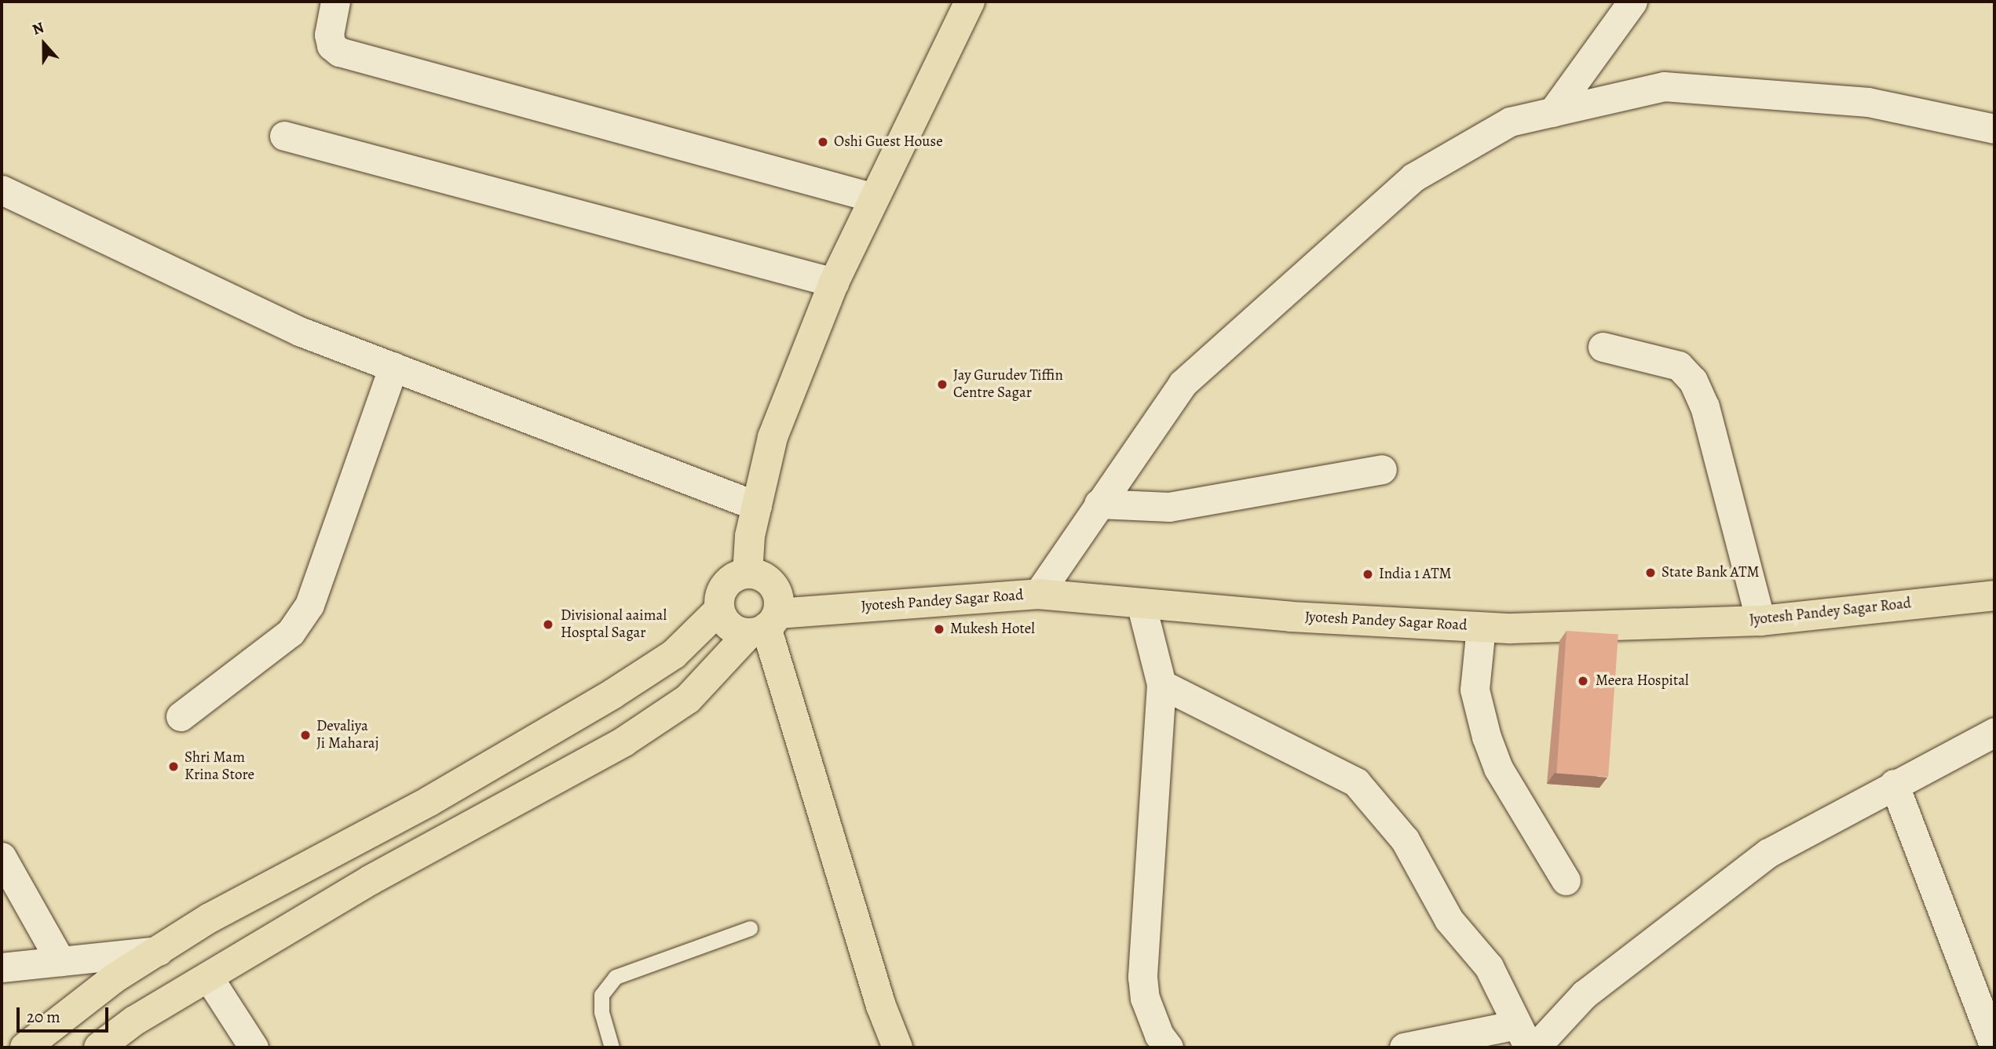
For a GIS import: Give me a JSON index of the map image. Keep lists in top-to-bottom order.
{
  "streets": {
    "main road": ["Jyotesh Pandey Sagar Road"]
  },
  "places": [
    "Oshi Guest House",
    "Jay Gurudev Tiffin Centre Sagar",
    "State Bank ATM",
    "India 1 ATM",
    "Divisional aaimal Hosptal Sagar",
    "Mukesh Hotel",
    "Meera Hospital",
    "Devaliya Ji Maharaj",
    "Shri Mam Krina Store"
  ],
  "scale_bar": "20 m",
  "north": "top"
}
